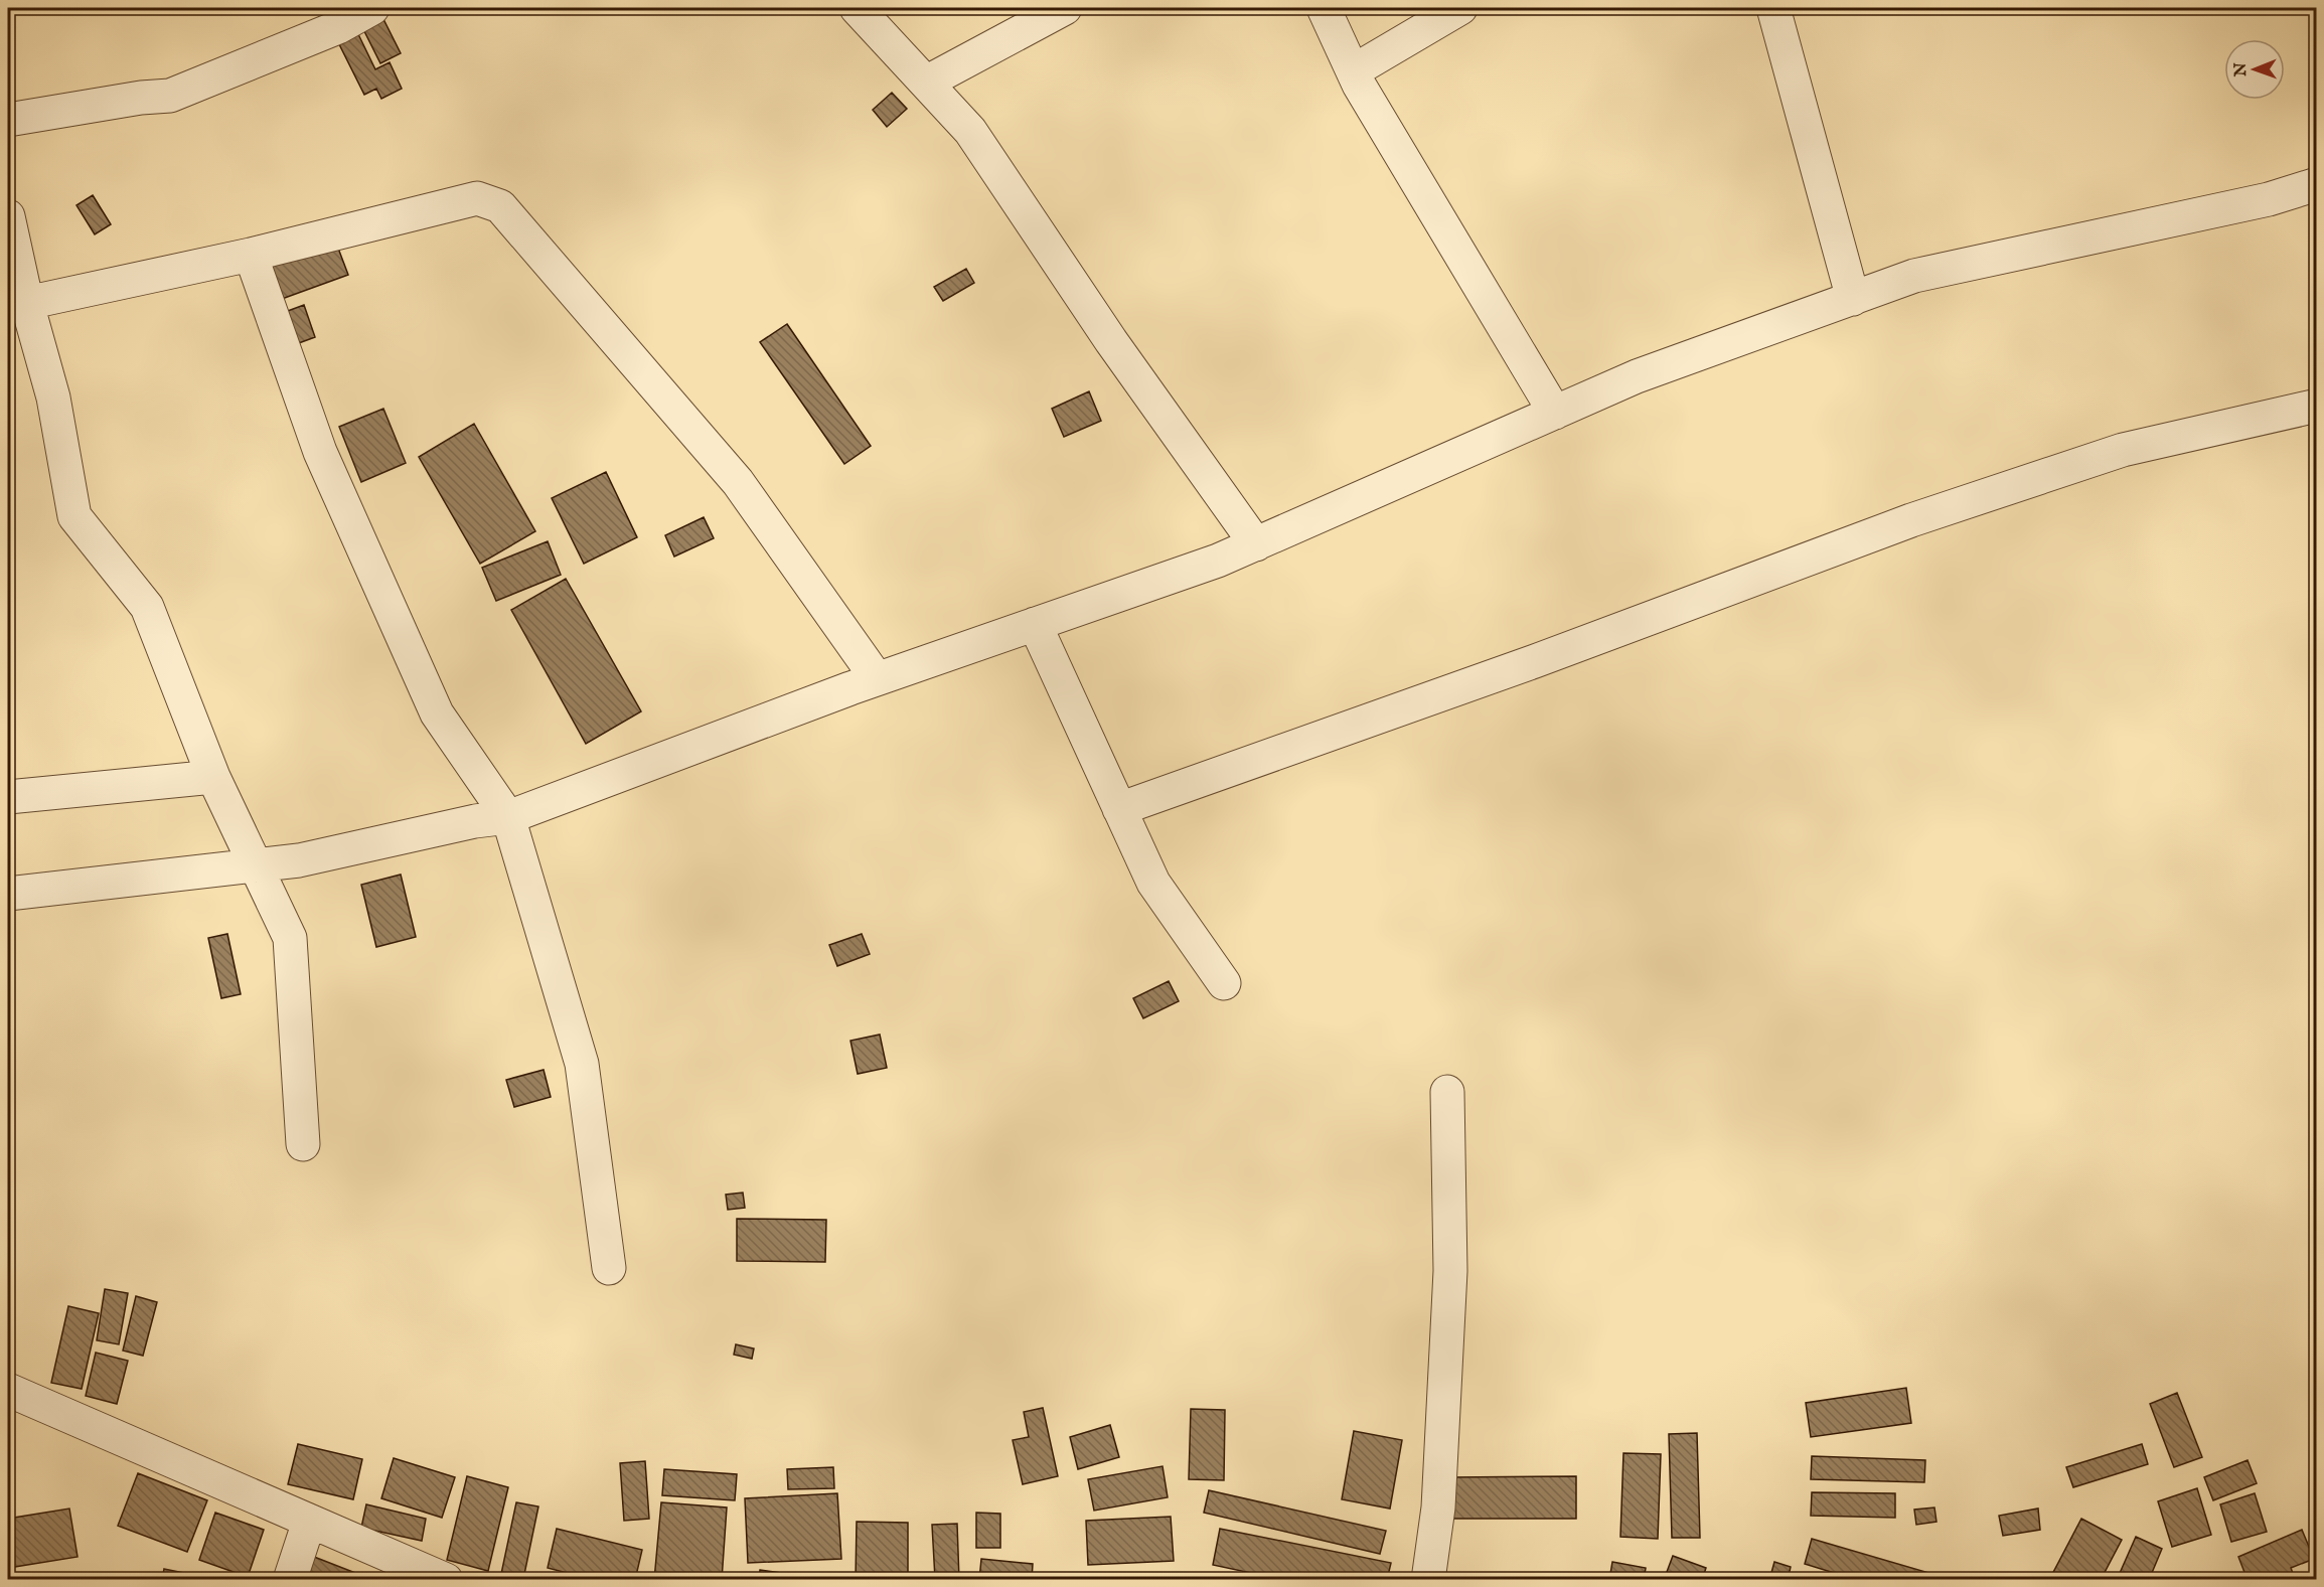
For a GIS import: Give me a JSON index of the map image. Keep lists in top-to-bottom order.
{
  "north": "left"
}
